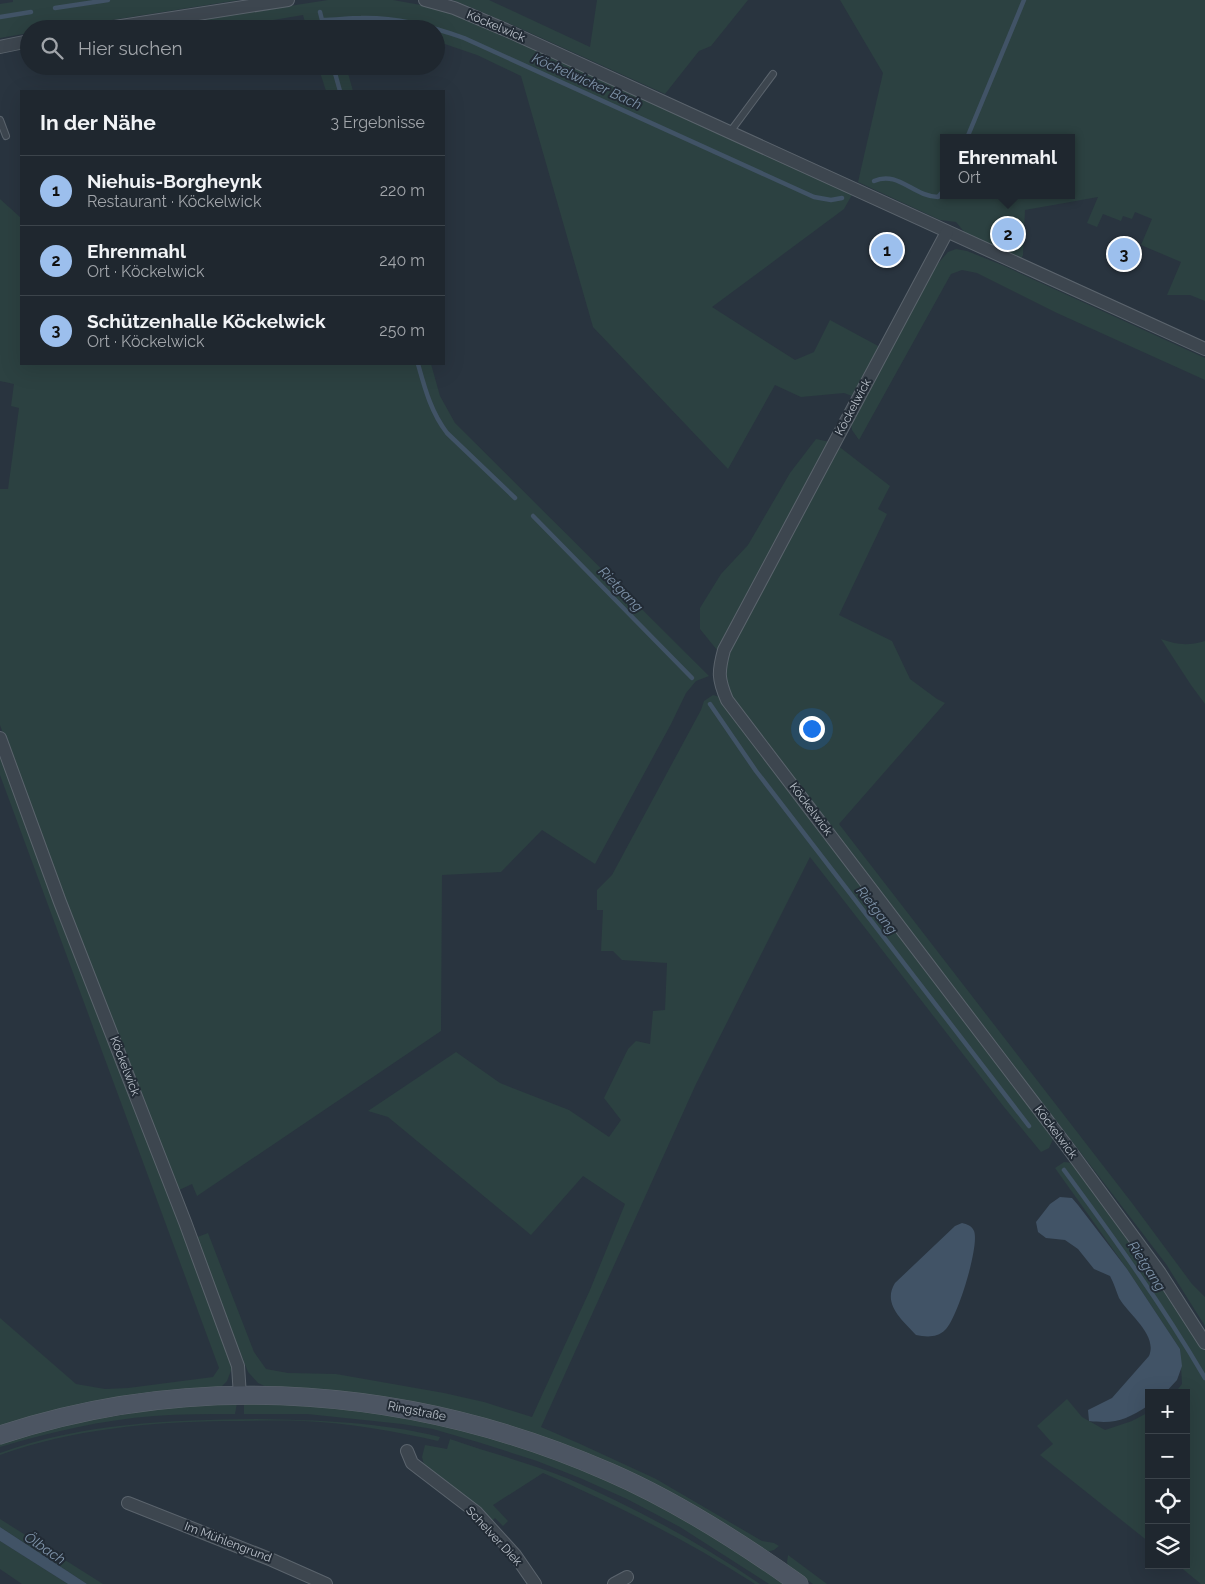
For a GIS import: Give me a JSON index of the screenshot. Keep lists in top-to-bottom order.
{
  "streets": {
    "main road": ["Ringstraße"],
    "street": ["Köckelwick", "Schelver Diek", "Im Mühlengrund"]
  },
  "crossings": [
    ["Köckelwick", "Ringstraße"]
  ],
  "water": ["Köckelwicker Bach", "Rietgang", "Ölbach"],
  "page": {
    "search": "Hier suchen",
    "heading": ["In der Nähe", "3 Ergebnisse"],
    "popup": ["Ehrenmahl", "Ort"],
    "list": [
      {
        "mark": "1",
        "name": "Niehuis-Borgheynk",
        "note": "Restaurant · Köckelwick",
        "value": "220 m"
      },
      {
        "mark": "2",
        "name": "Ehrenmahl",
        "note": "Ort · Köckelwick",
        "value": "240 m"
      },
      {
        "mark": "3",
        "name": "Schützenhalle Köckelwick",
        "note": "Ort · Köckelwick",
        "value": "250 m"
      }
    ],
    "pins": ["2", "1", "3"],
    "map_buttons": ["+", "−"]
  }
}
